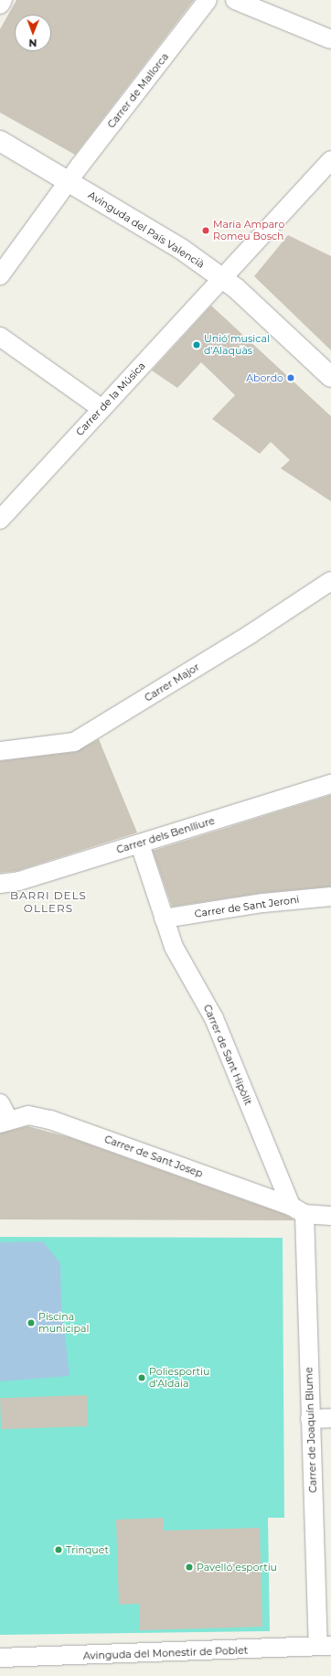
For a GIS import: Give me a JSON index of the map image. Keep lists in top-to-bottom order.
{
  "streets": {
    "street": [
      "Carrer de Mallorca",
      "Avinguda del País Valencià",
      "Carrer de la Música",
      "Carrer Major",
      "Carrer dels Benlliure",
      "Carrer de Sant Jeroni",
      "Carrer de Sant Hipòlit",
      "Carrer de Sant Josep",
      "Carrer de Joaquín Blume",
      "Avinguda del Monestir de Poblet"
    ]
  },
  "crossings": [
    ["Carrer de Mallorca", "Avinguda del País Valencià"],
    ["Avinguda del País Valencià", "Carrer de la Música"],
    ["Carrer dels Benlliure", "Carrer de Sant Hipòlit"],
    ["Carrer de Sant Jeroni", "Carrer de Sant Hipòlit"],
    ["Carrer de Sant Hipòlit", "Carrer de Sant Josep"],
    ["Carrer de Sant Hipòlit", "Carrer de Joaquín Blume"],
    ["Carrer de Sant Josep", "Carrer de Joaquín Blume"],
    ["Carrer de Joaquín Blume", "Avinguda del Monestir de Poblet"]
  ],
  "districts": ["BARRI DELS OLLERS"],
  "places": [
    "Maria Amparo Romeu Bosch",
    "Unió musical d'Alaquàs",
    "Abordo",
    "Piscina municipal",
    "Poliesportiu d'Aldaia",
    "Trinquet",
    "Pavelló esportiu"
  ],
  "north": "bottom"
}
